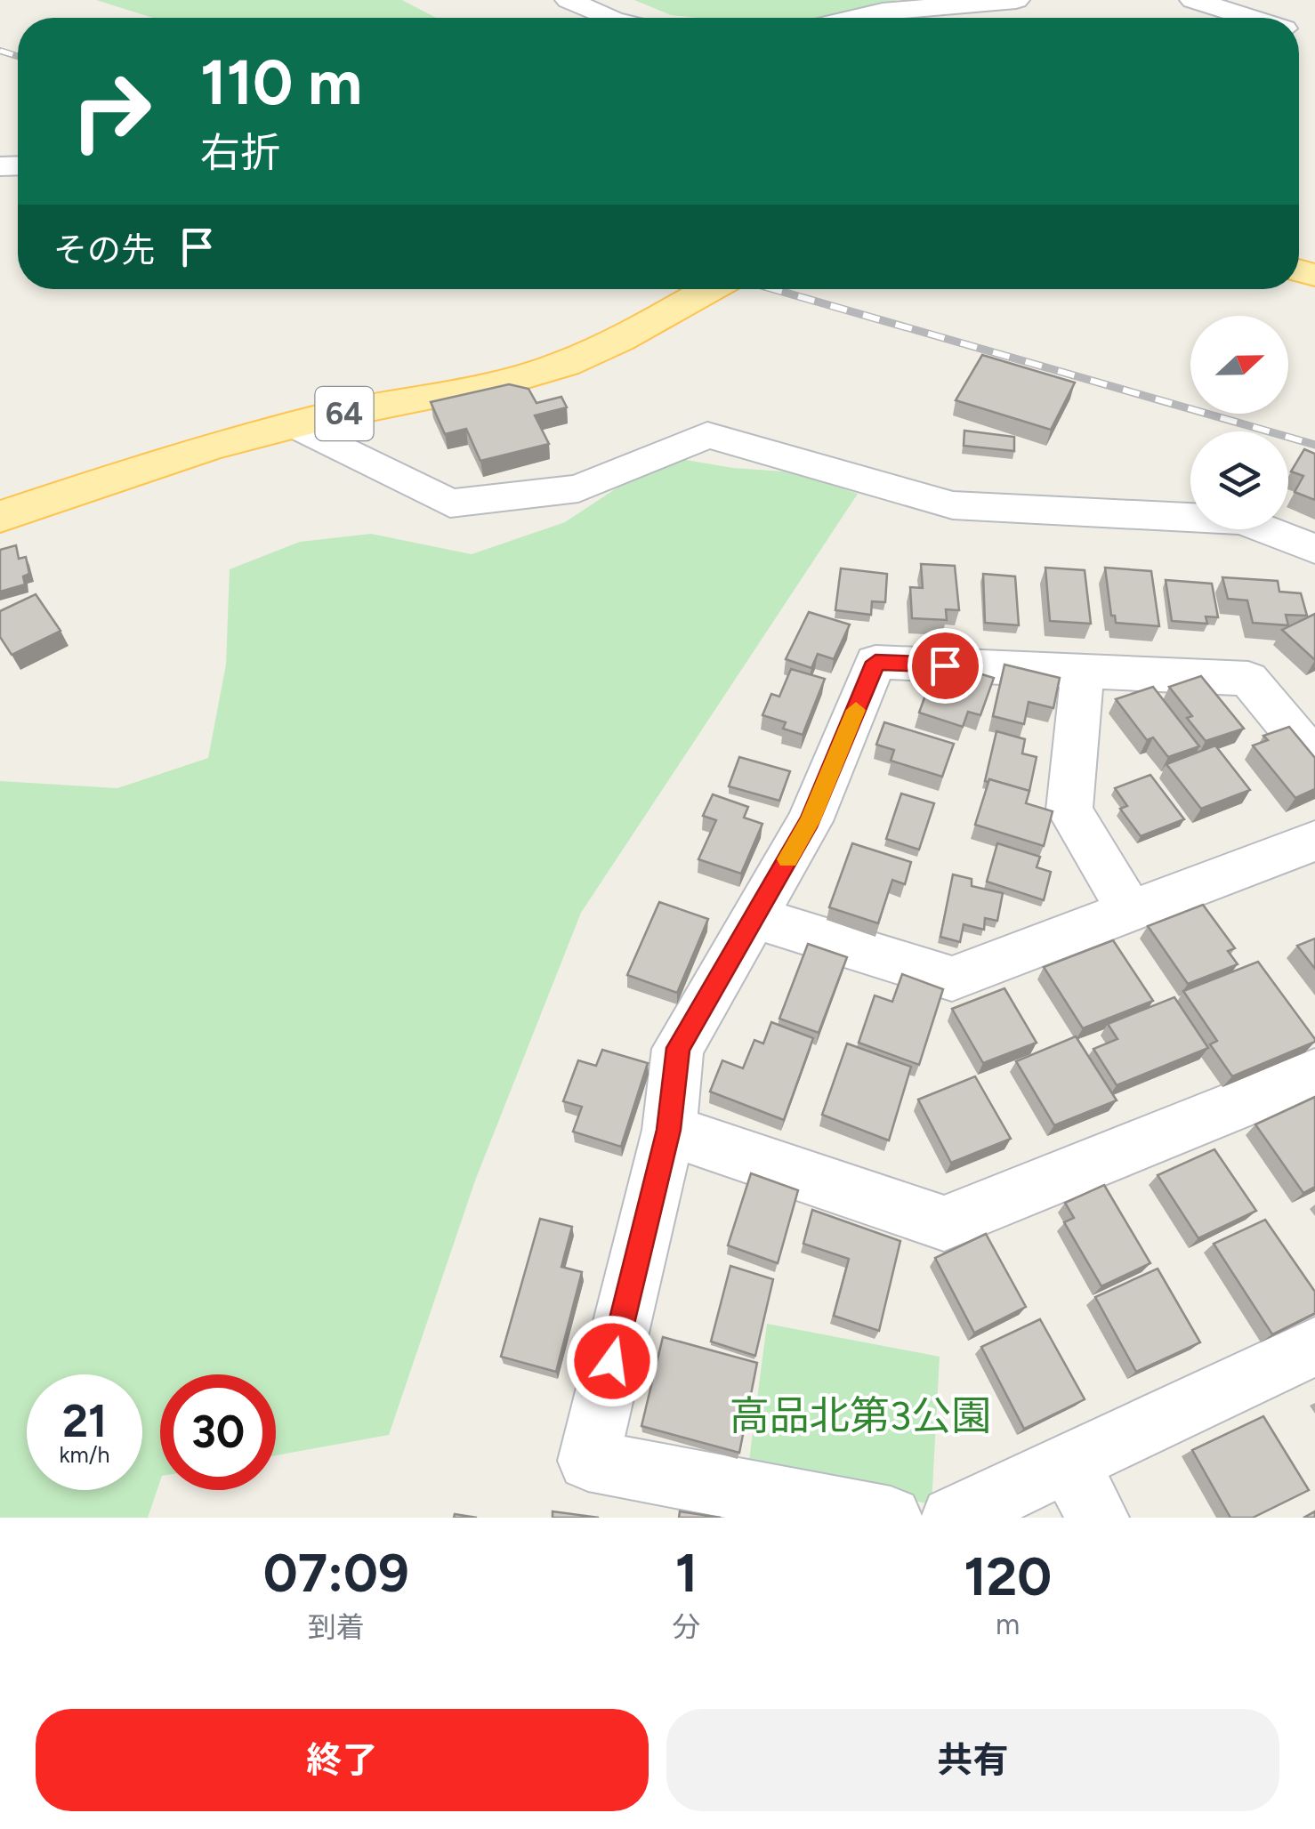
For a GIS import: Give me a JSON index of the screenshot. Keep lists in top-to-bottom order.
{
  "streets": {
    "main road": ["64"]
  },
  "parks": ["高品北第3公園"],
  "north": "right",
  "page": {
    "turn": ["110 m", "右折"],
    "then": "その先",
    "speed": "21 km/h",
    "limit": "30",
    "eta": [
      "07:09",
      "到着",
      "1",
      "分",
      "120",
      "m"
    ],
    "buttons": ["終了", "共有"]
  }
}
